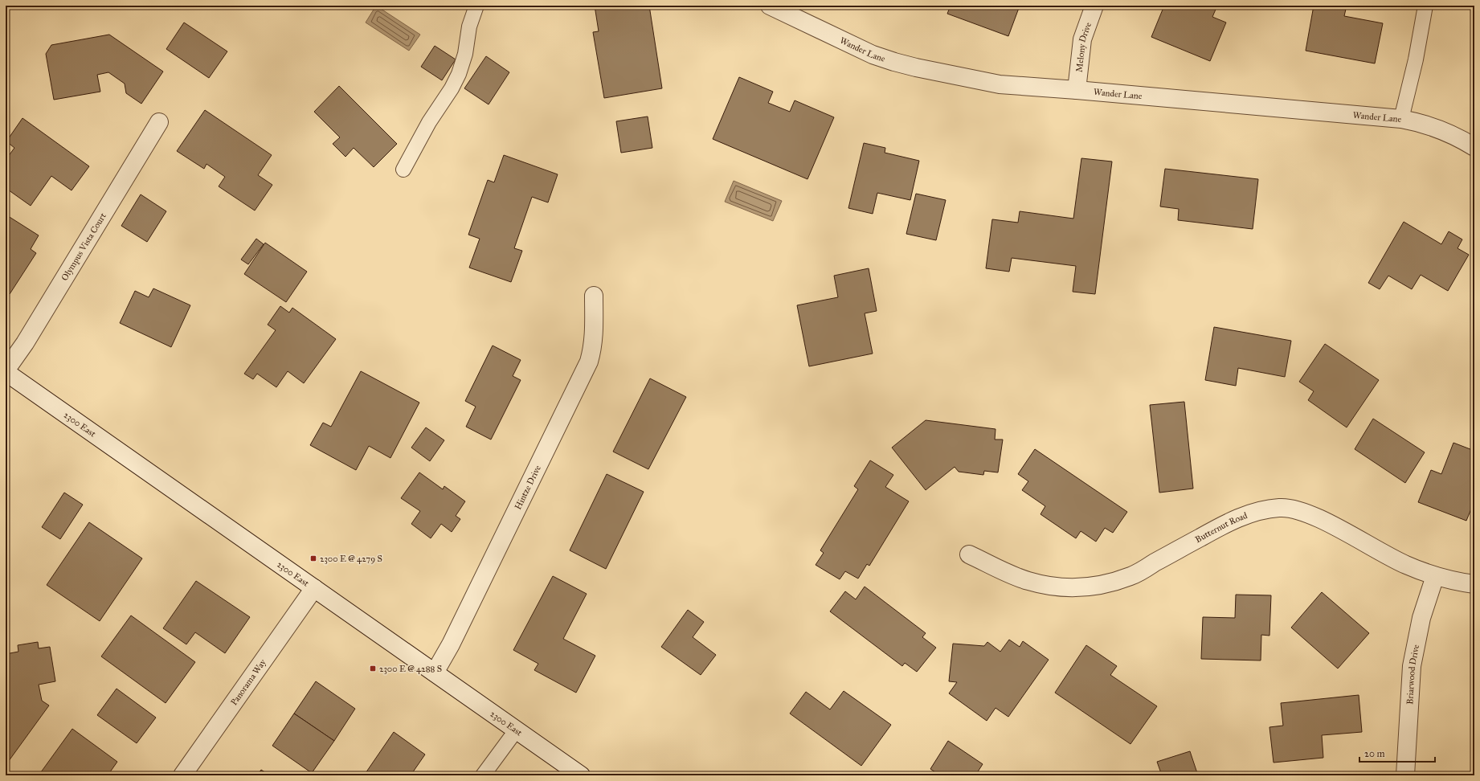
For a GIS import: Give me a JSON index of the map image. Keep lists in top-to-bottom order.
{
  "streets": {
    "street": [
      "Melony Drive",
      "Wander Lane",
      "Olympus Vista Court",
      "2300 East",
      "Hintze Drive",
      "Butternut Road",
      "Briarwood Drive",
      "Panorama Way"
    ]
  },
  "crossings": [
    ["Melony Drive", "Wander Lane"],
    ["Olympus Vista Court", "2300 East"],
    ["2300 East", "Hintze Drive"],
    ["2300 East", "Panorama Way"],
    ["Butternut Road", "Briarwood Drive"]
  ],
  "places": {
    "transit": ["2300 E @ 4279 S", "2300 E @ 4288 S"]
  },
  "scale_bar": "20 m"
}
